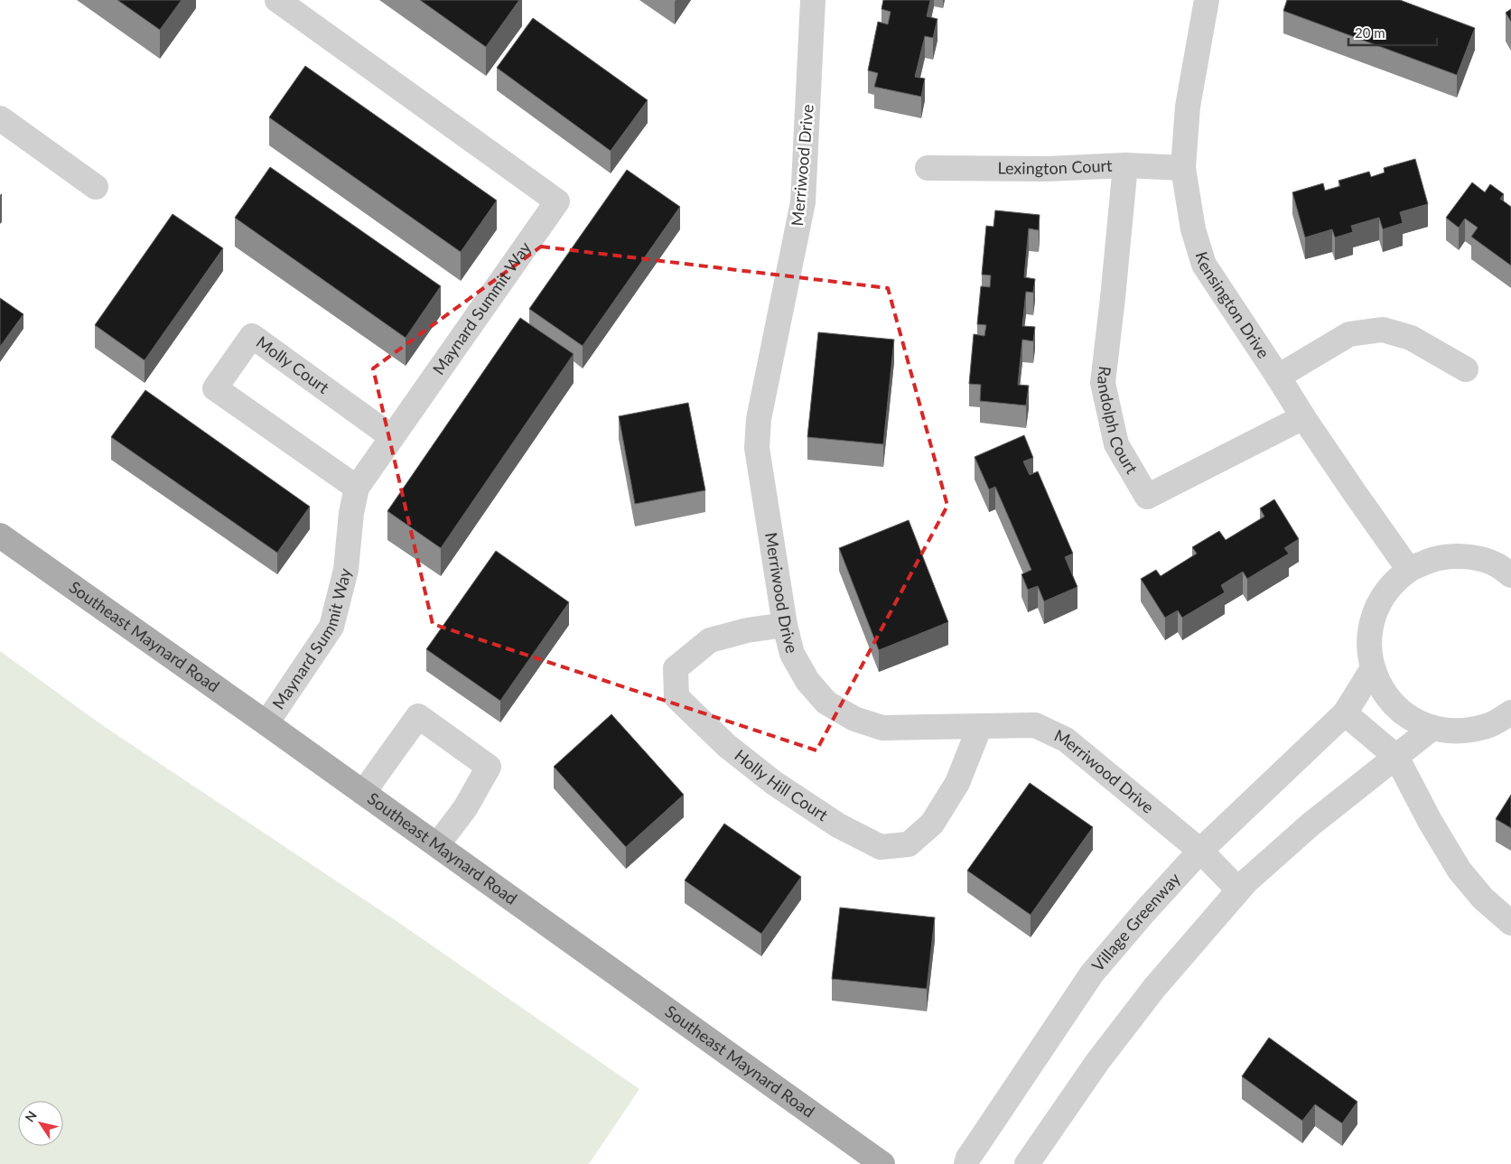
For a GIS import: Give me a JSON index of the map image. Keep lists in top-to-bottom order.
{
  "streets": {
    "main road": ["Southeast Maynard Road"],
    "street": [
      "Merriwood Drive",
      "Lexington Court",
      "Kensington Drive",
      "Maynard Summit Way",
      "Molly Court",
      "Randolph Court",
      "Holly Hill Court",
      "Village Greenway"
    ]
  },
  "crossings": [
    ["Merriwood Drive", "Holly Hill Court"],
    ["Merriwood Drive", "Village Greenway"],
    ["Lexington Court", "Kensington Drive"],
    ["Lexington Court", "Randolph Court"],
    ["Kensington Drive", "Randolph Court"],
    ["Maynard Summit Way", "Molly Court"],
    ["Maynard Summit Way", "Southeast Maynard Road"]
  ],
  "scale_bar": "20 m",
  "north": "top left"
}
